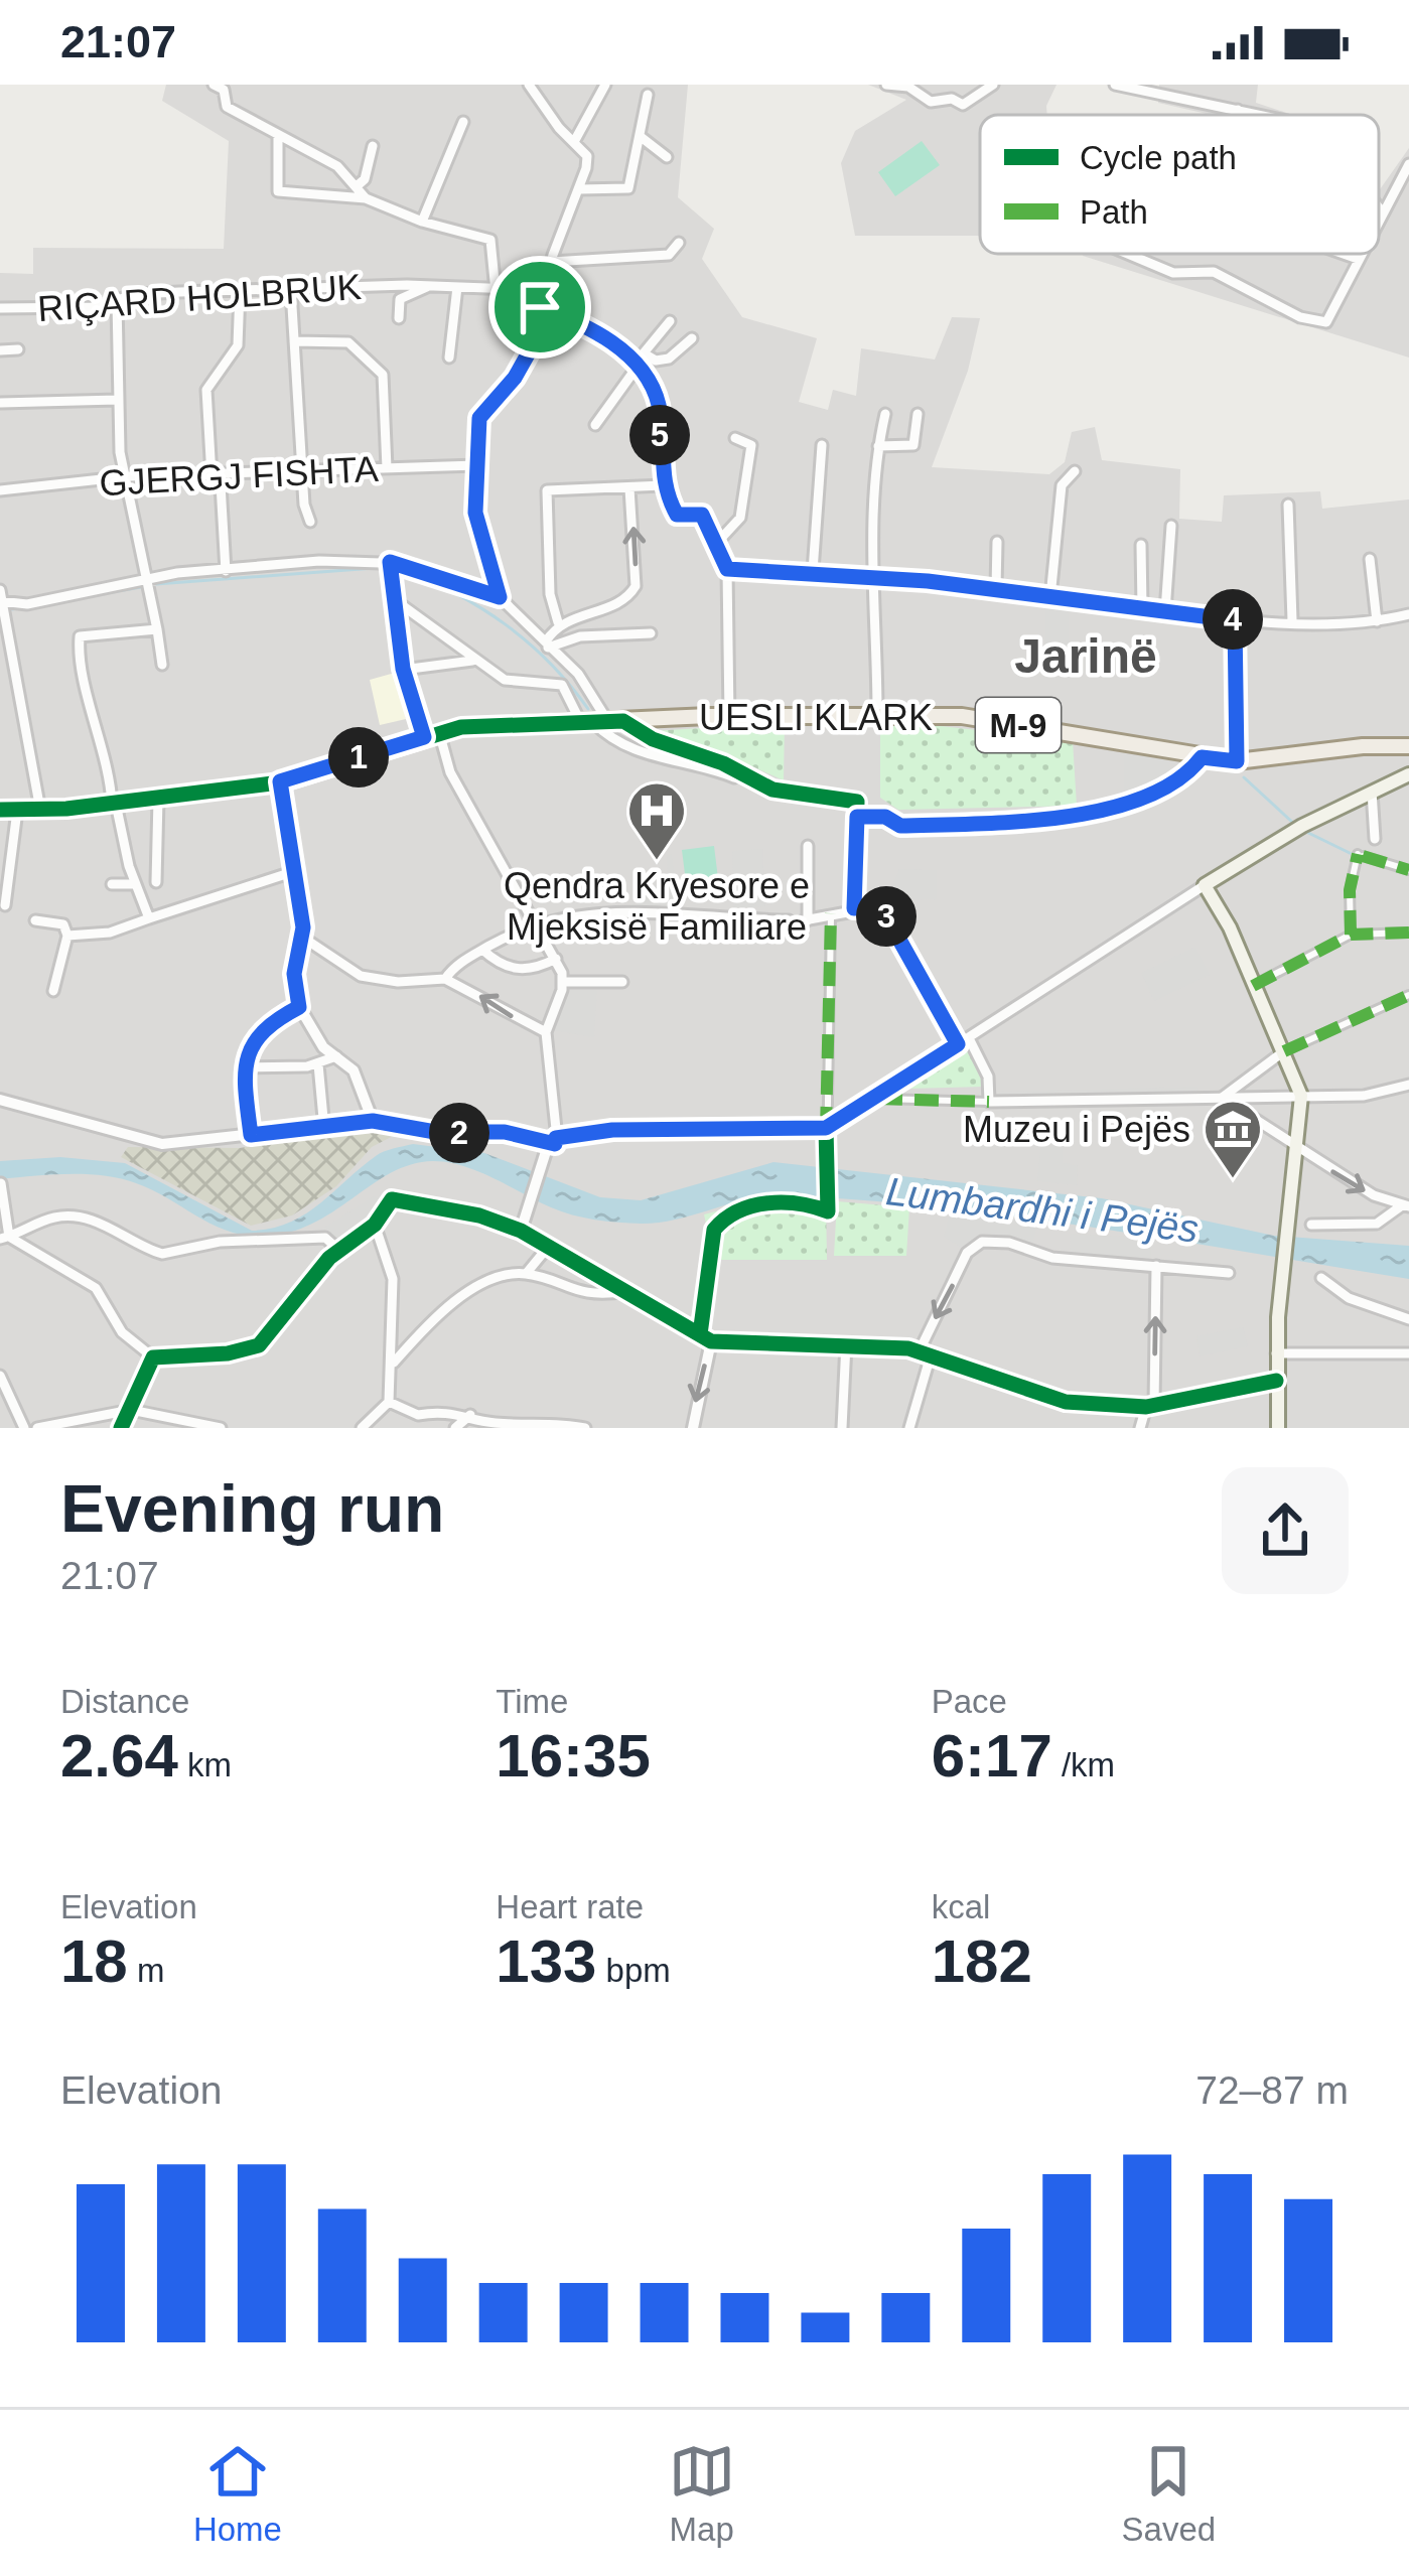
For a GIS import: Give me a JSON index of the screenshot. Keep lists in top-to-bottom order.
{
  "streets": {
    "main road": ["UESLI KLARK", "M-9"],
    "street": ["RIÇARD HOLBRUK", "GJERGJ FISHTA"]
  },
  "crossings": [
    ["UESLI KLARK", "M-9"]
  ],
  "districts": ["Jarinë"],
  "water": ["Lumbardhi i Pejës"],
  "places": {
    "hospital": ["Qendra Kryesore e Mjeksisë Familiare"],
    "museum": ["Muzeu i Pejës"]
  },
  "legend": ["Cycle path", "Path"],
  "page": {
    "status": "21:07",
    "pins": [
      "5",
      "4",
      "1",
      "3",
      "2"
    ],
    "heading": ["Evening run", "21:07"],
    "stats": [
      ["Distance", "2.64 km"],
      ["Time", "16:35"],
      ["Pace", "6:17 /km"],
      ["Elevation", "18 m"],
      ["Heart rate", "133 bpm"],
      ["kcal", "182"]
    ],
    "chart": ["Elevation", "72–87 m"],
    "tabs": ["Home", "Map", "Saved"]
  }
}
